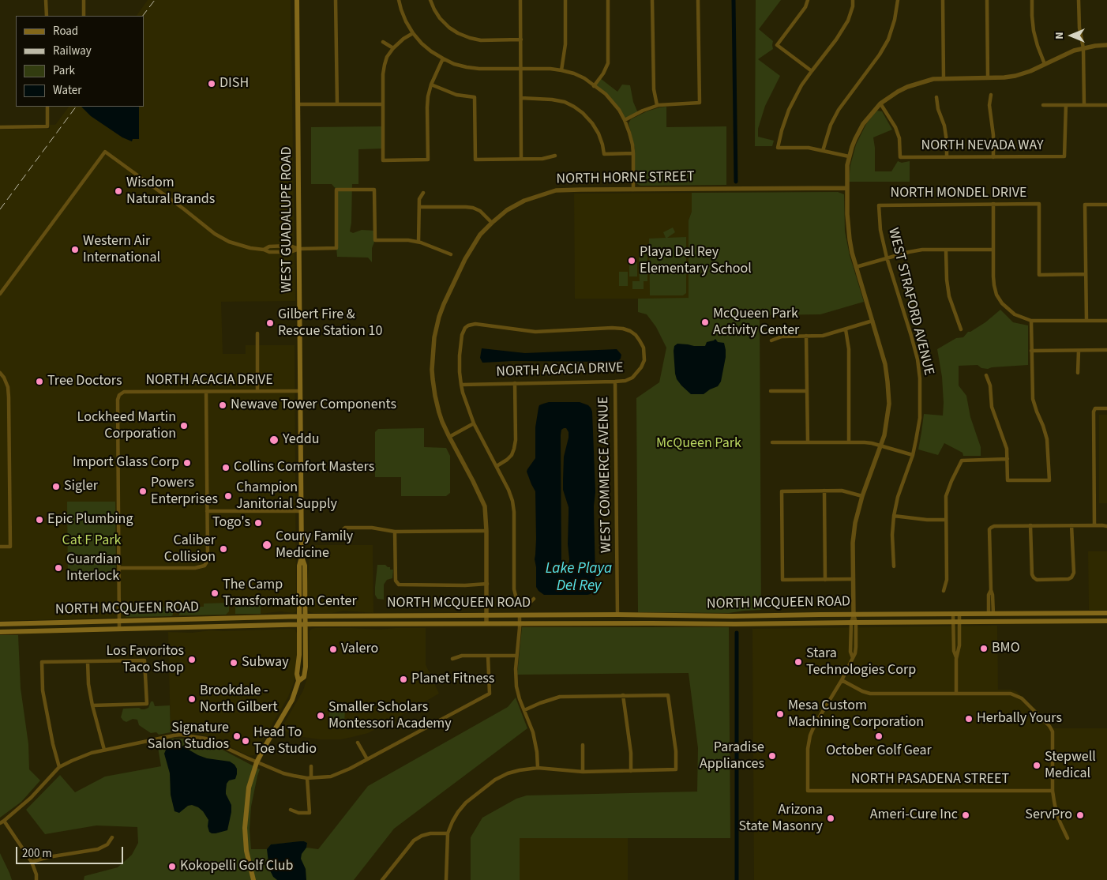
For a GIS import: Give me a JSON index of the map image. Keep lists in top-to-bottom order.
{
  "streets": {
    "main road": ["WEST GUADALUPE ROAD", "NORTH MCQUEEN ROAD"],
    "street": [
      "NORTH NEVADA WAY",
      "NORTH HORNE STREET",
      "NORTH MONDEL DRIVE",
      "WEST STRAFORD AVENUE",
      "NORTH ACACIA DRIVE",
      "WEST COMMERCE AVENUE",
      "NORTH PASADENA STREET"
    ]
  },
  "crossings": [
    ["NORTH HORNE STREET", "NORTH MCQUEEN ROAD"],
    ["NORTH MONDEL DRIVE", "WEST STRAFORD AVENUE"],
    ["WEST GUADALUPE ROAD", "NORTH ACACIA DRIVE"],
    ["WEST GUADALUPE ROAD", "NORTH MCQUEEN ROAD"],
    ["NORTH ACACIA DRIVE", "WEST COMMERCE AVENUE"],
    ["WEST COMMERCE AVENUE", "NORTH MCQUEEN ROAD"]
  ],
  "water": ["Lake Playa Del Rey"],
  "parks": ["McQueen Park", "Cat F Park"],
  "places": [
    "DISH",
    "Wisdom Natural Brands",
    "Western Air International",
    "Playa Del Rey Elementary School",
    "McQueen Park Activity Center",
    "Gilbert Fire & Rescue Station 10",
    "Tree Doctors",
    "Newave Tower Components",
    "Lockheed Martin Corporation",
    "Yeddu",
    "Import Glass Corp",
    "Collins Comfort Masters",
    "Sigler",
    "Powers Enterprises",
    "Champion Janitorial Supply",
    "Epic Plumbing",
    "Togo's",
    "Coury Family Medicine",
    "Caliber Collision",
    "Guardian Interlock",
    "The Camp Transformation Center",
    "BMO",
    "Valero",
    "Los Favoritos Taco Shop",
    "Stara Technologies Corp",
    "Subway",
    "Planet Fitness",
    "Brookdale - North Gilbert",
    "Mesa Custom Machining Corporation",
    "Smaller Scholars Montessori Academy",
    "Herbally Yours",
    "Signature Salon Studios",
    "October Golf Gear",
    "Head To Toe Studio",
    "Paradise Appliances",
    "Stepwell Medical",
    "Ameri-Cure Inc",
    "ServPro",
    "Arizona State Masonry",
    "Kokopelli Golf Club"
  ],
  "legend": [
    "Road",
    "Railway",
    "Park",
    "Water"
  ],
  "scale_bar": "200 m",
  "north": "left"
}
